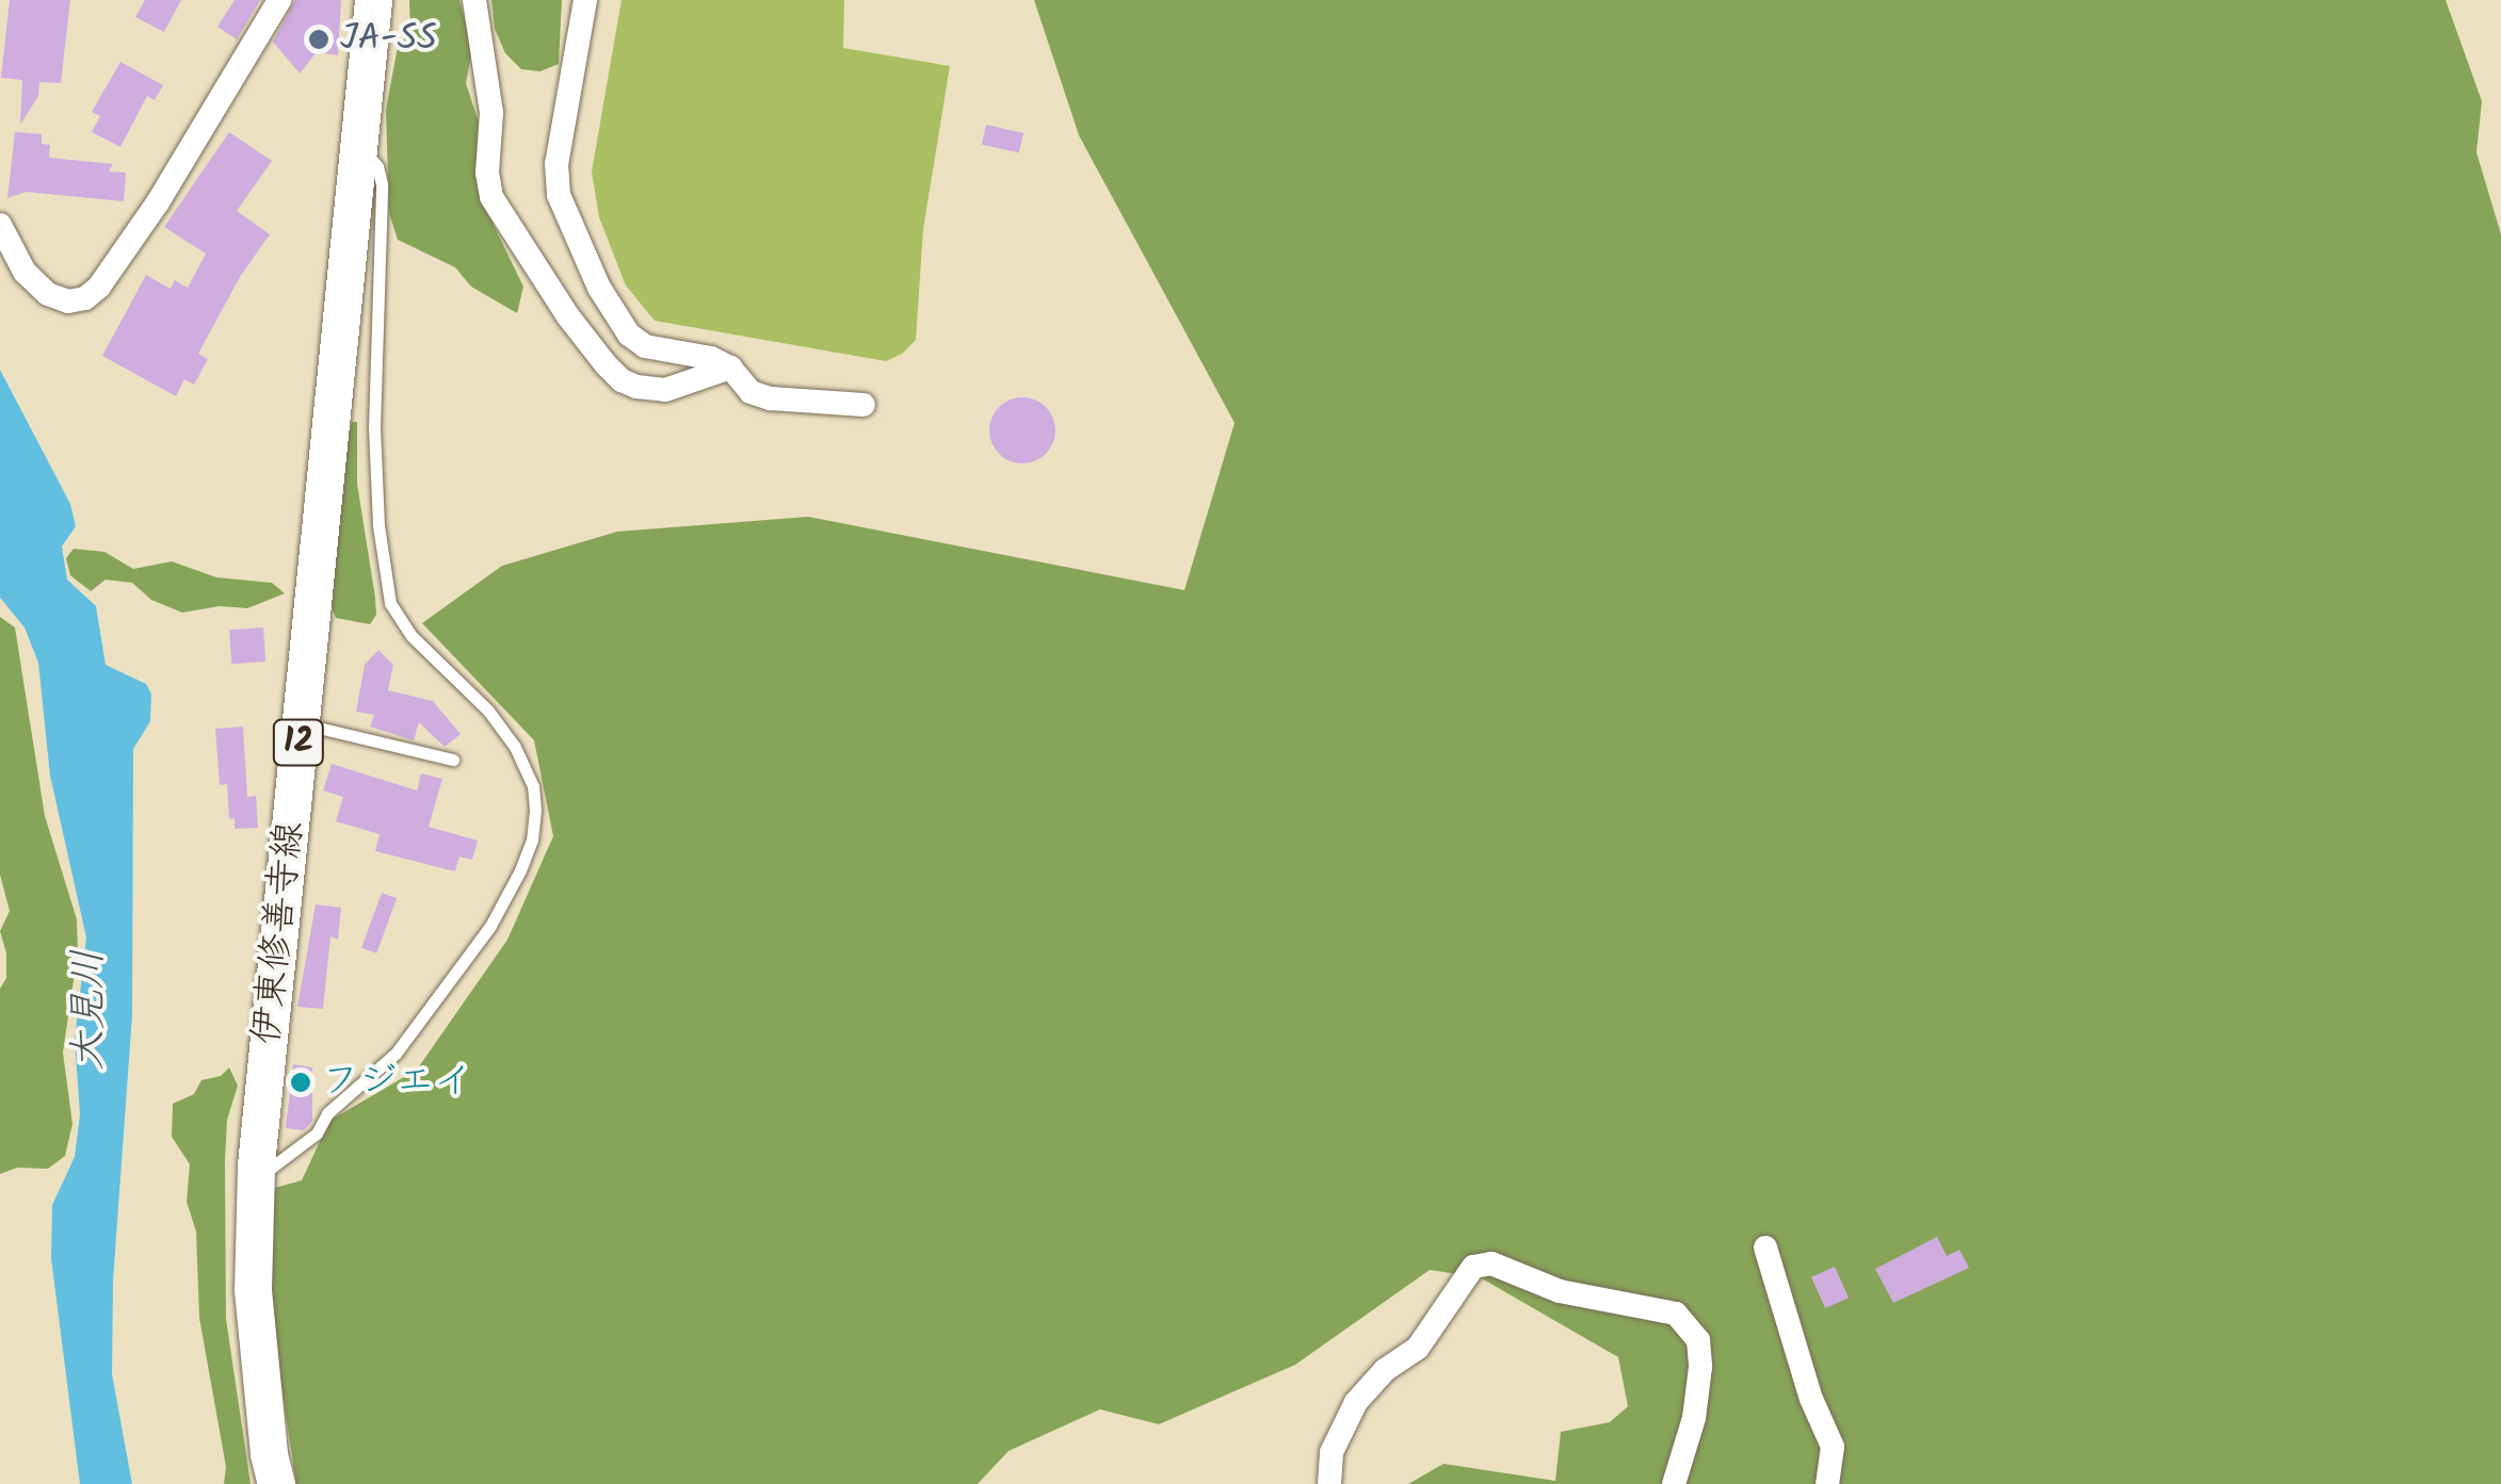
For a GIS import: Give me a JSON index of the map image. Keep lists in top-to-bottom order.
{
  "streets": {
    "main road": ["12", "伊東修善寺線"]
  },
  "water": ["大見川"],
  "places": ["JA-SS", "フジエイ"]
}
